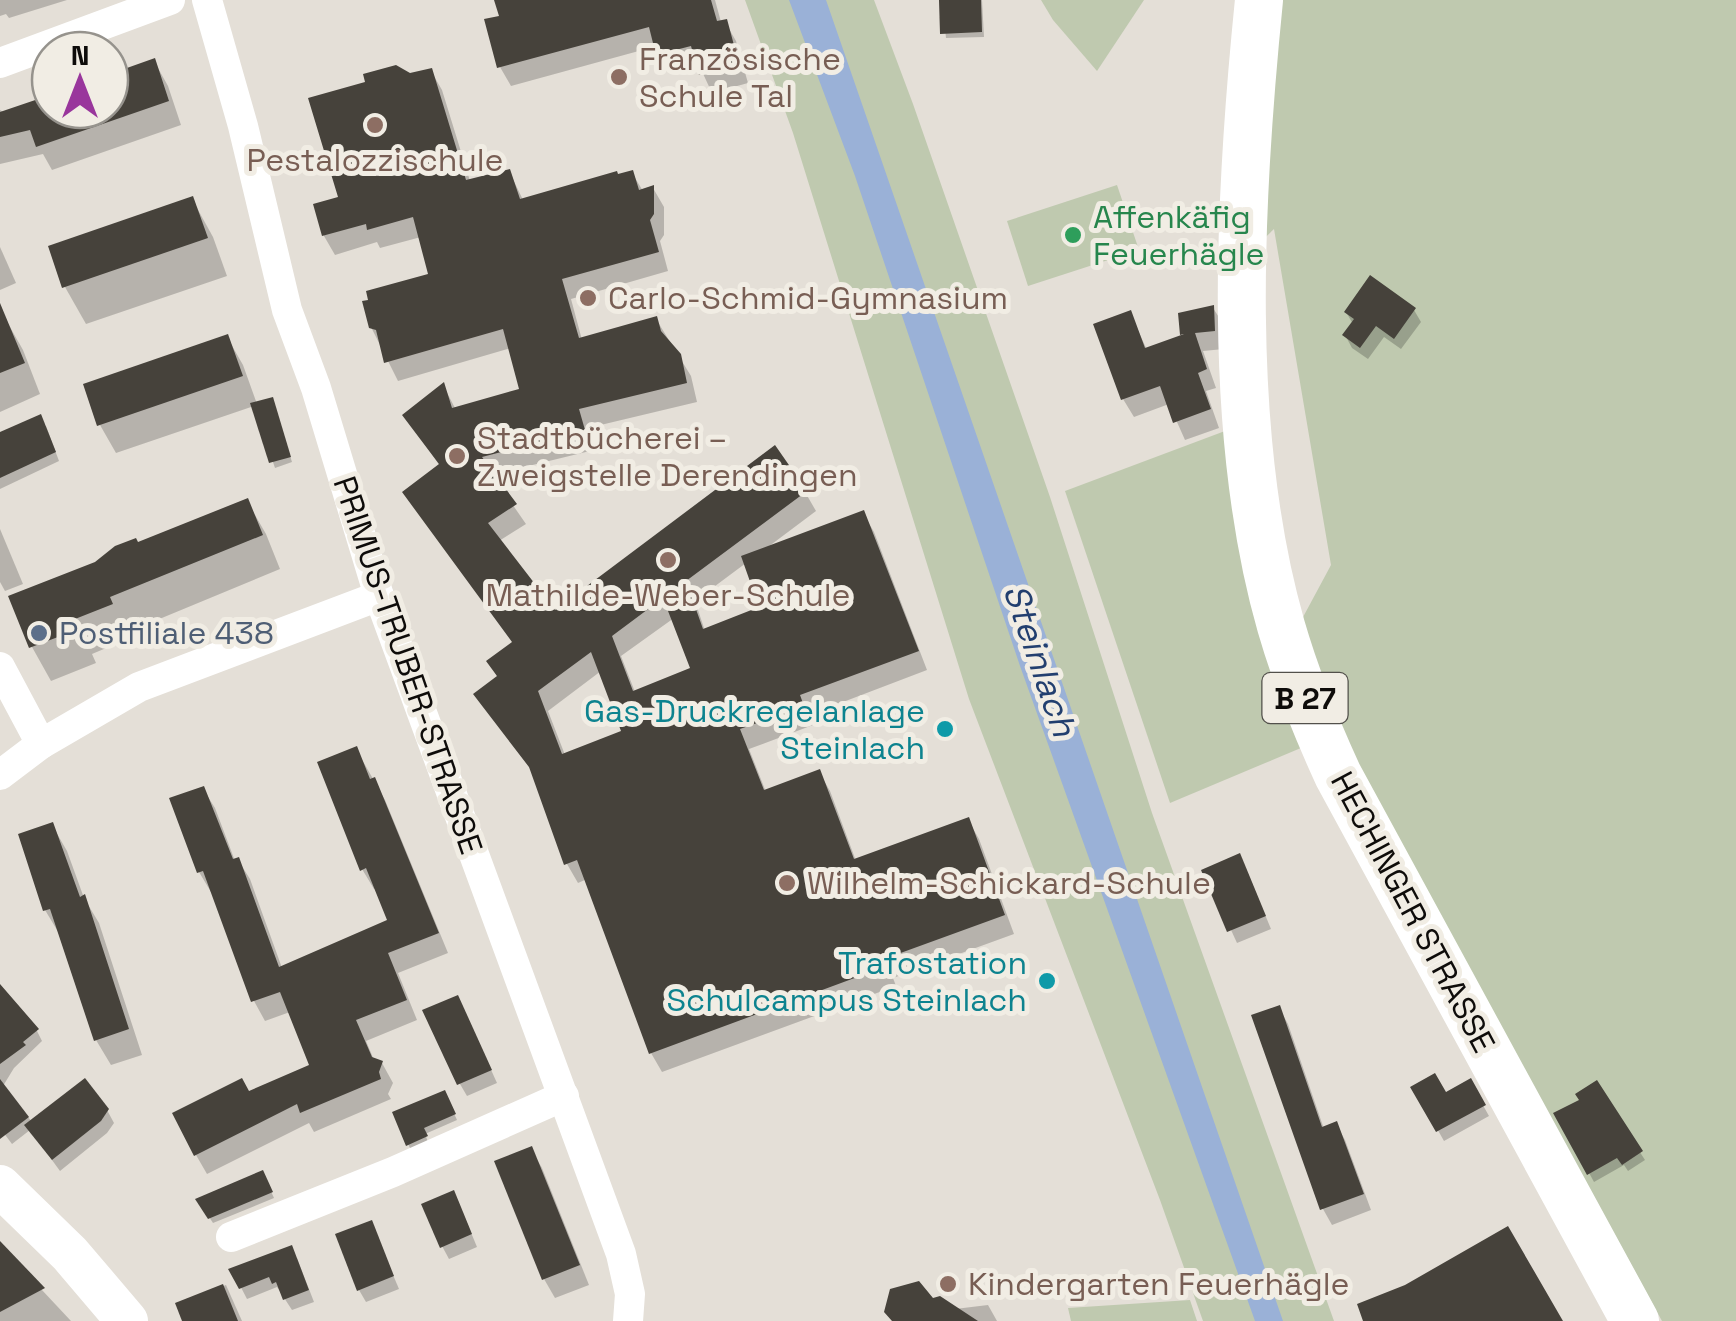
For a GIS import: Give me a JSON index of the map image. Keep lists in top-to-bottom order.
{
  "streets": {
    "main road": ["B 27", "HECHINGER STRASSE"],
    "street": ["PRIMUS-TRUBER-STRASSE"]
  },
  "water": ["Steinlach"],
  "places": [
    "Französische Schule Tal",
    "Pestalozzischule",
    "Affenkäfig Feuerhägle",
    "Carlo-Schmid-Gymnasium",
    "Stadtbücherei – Zweigstelle Derendingen",
    "Mathilde-Weber-Schule",
    "Postfiliale 438",
    "Gas-Druckregelanlage Steinlach",
    "Wilhelm-Schickard-Schule",
    "Trafostation Schulcampus Steinlach",
    "Kindergarten Feuerhägle"
  ],
  "north": "top"
}
